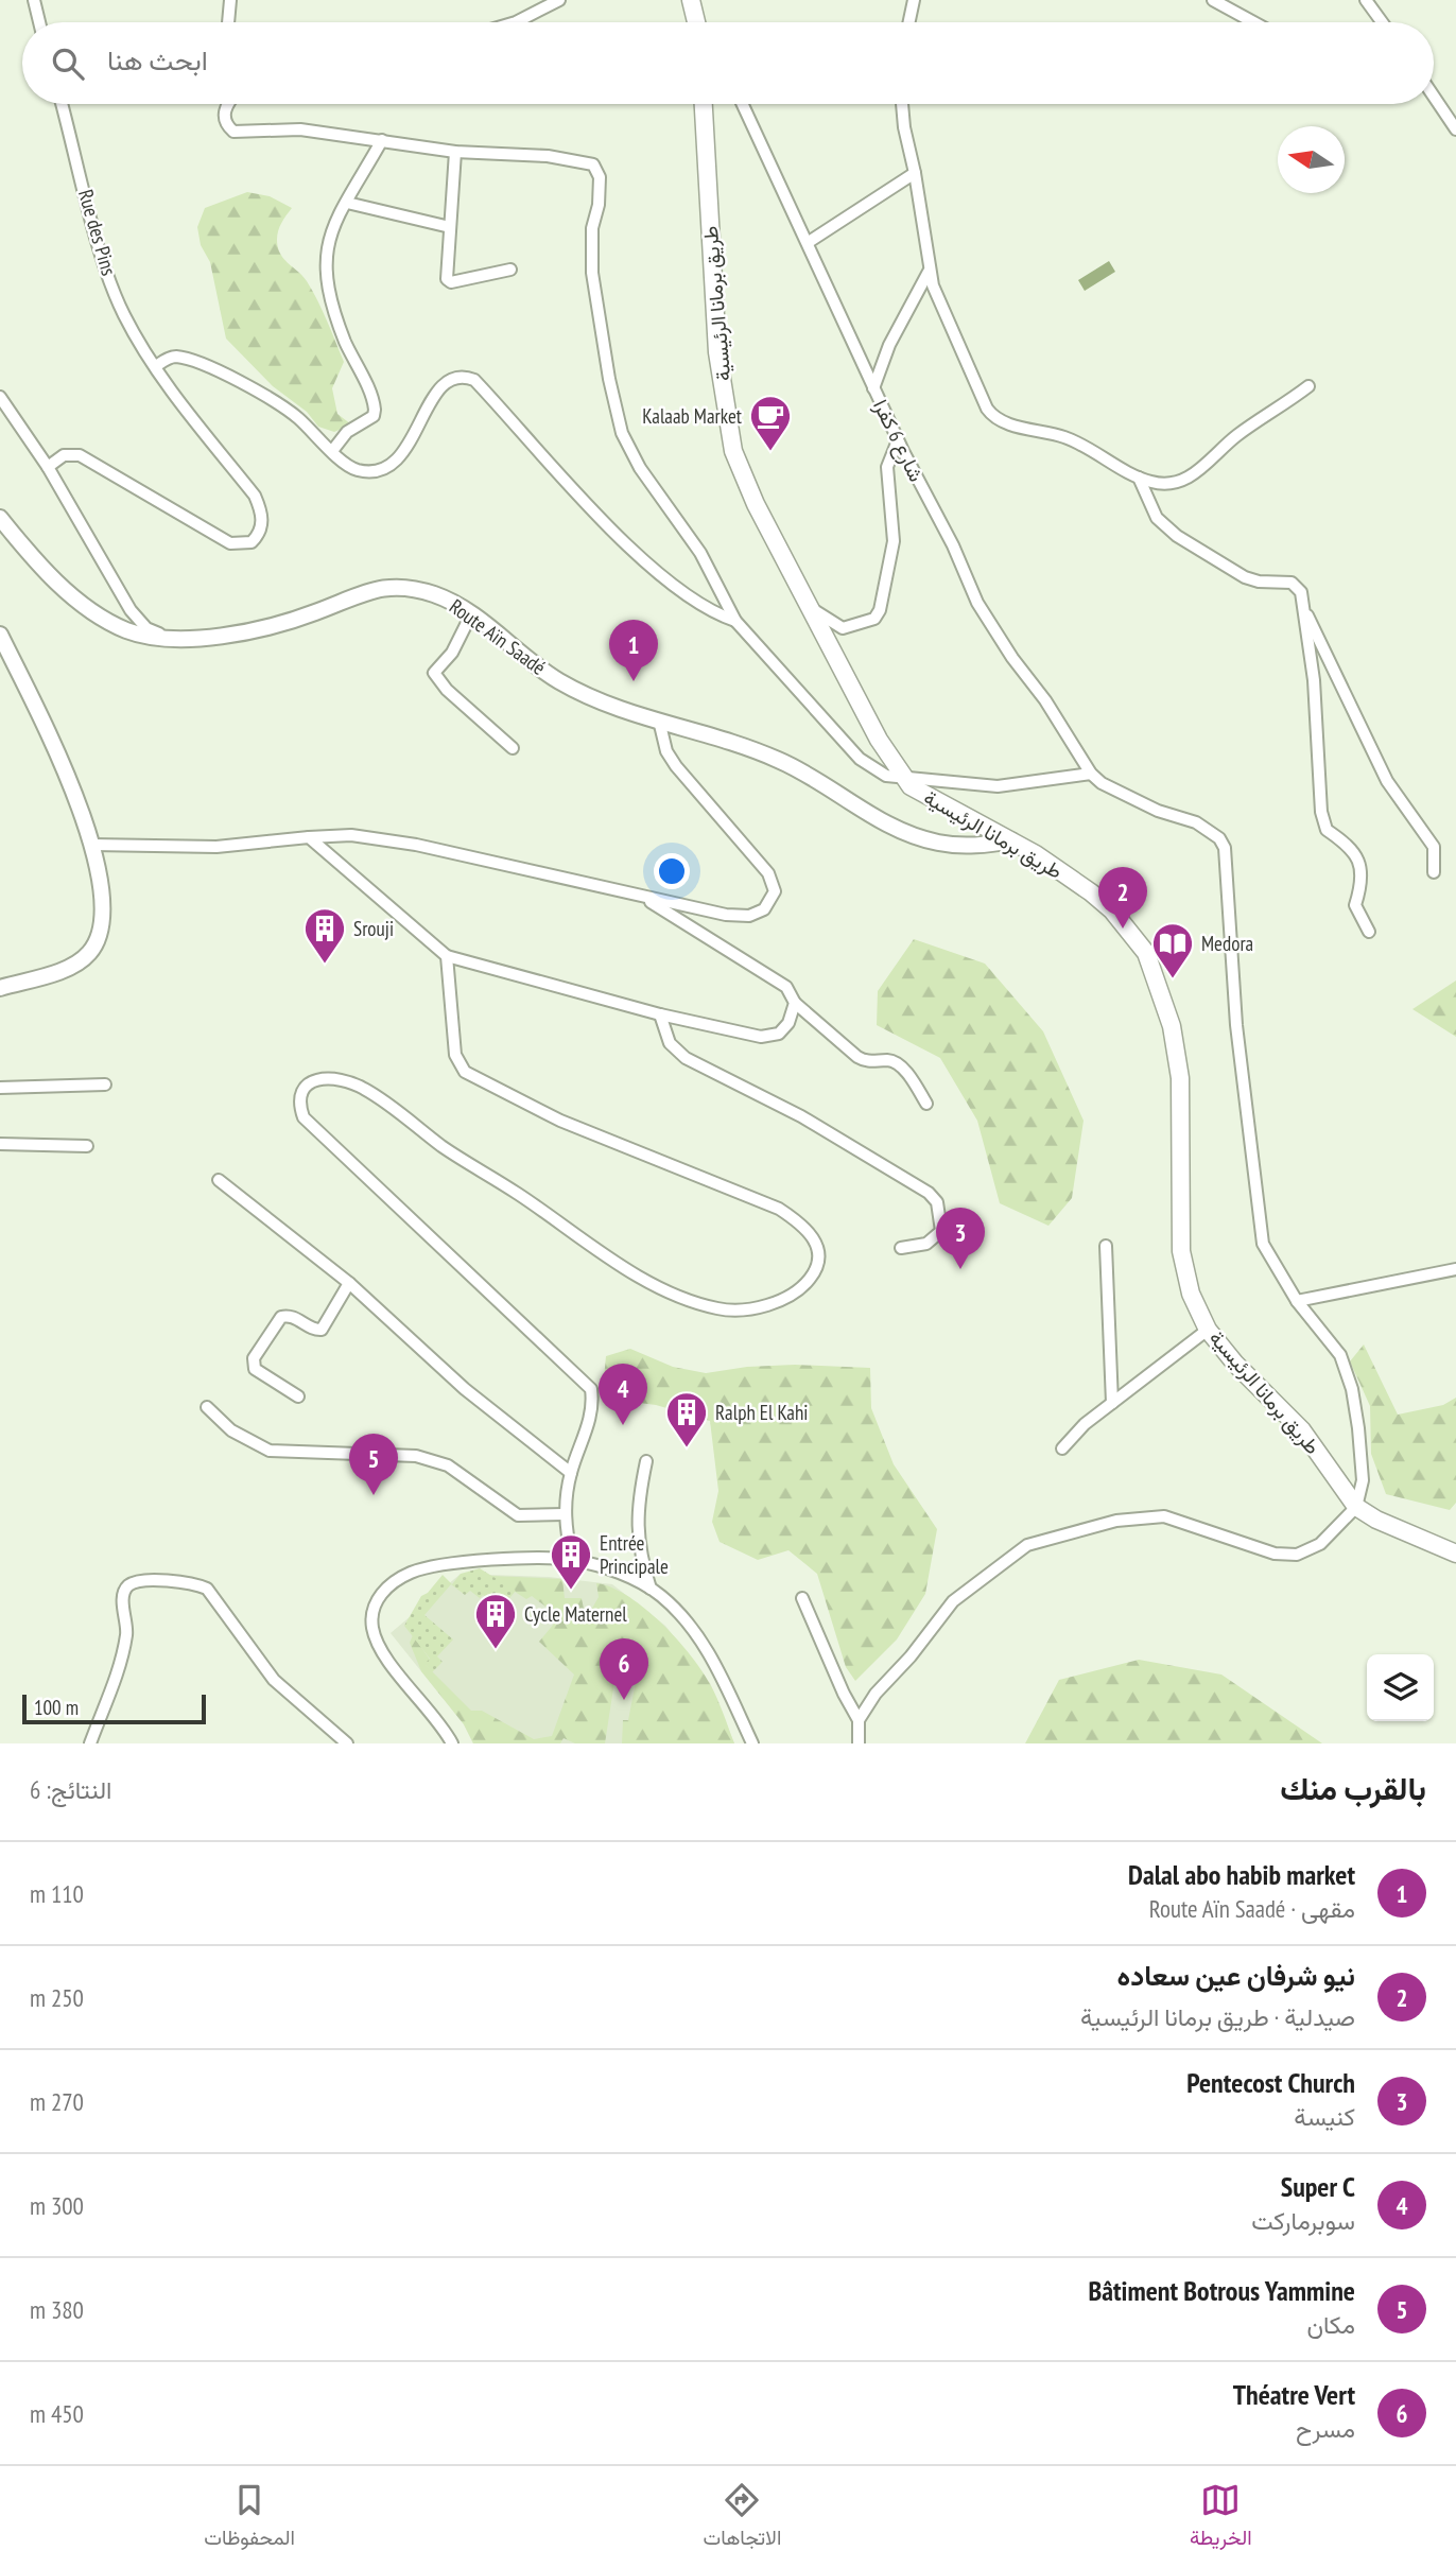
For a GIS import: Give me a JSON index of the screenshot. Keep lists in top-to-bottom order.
{
  "streets": {
    "main road": ["طريق برمانا الرئيسية"],
    "street": ["Rue des Pins", "شارع 6 كفرا", "Route Aïn Saadé"]
  },
  "crossings": [
    ["طريق برمانا الرئيسية", "Route Aïn Saadé"]
  ],
  "places": {
    "cafe": ["Kalaab Market"],
    "building": [
      "Srouji",
      "Ralph El Kahi",
      "Entrée Principale",
      "Cycle Maternel"
    ],
    "library": ["Medora"]
  },
  "scale_bar": "100 m",
  "north": "left",
  "page": {
    "search": "ابحث هنا",
    "pins": [
      "1",
      "2",
      "3",
      "4",
      "5",
      "6"
    ],
    "scale": "100 m",
    "heading": ["بالقرب منك", "النتائج: 6"],
    "list": [
      {
        "mark": "1",
        "name": "Dalal abo habib market",
        "note": "مقهى · Route Aïn Saadé",
        "value": "110 m"
      },
      {
        "mark": "2",
        "name": "نيو شرفان عين سعاده",
        "note": "صيدلية · طريق برمانا الرئيسية",
        "value": "250 m"
      },
      {
        "mark": "3",
        "name": "Pentecost Church",
        "note": "كنيسة",
        "value": "270 m"
      },
      {
        "mark": "4",
        "name": "Super C",
        "note": "سوبرماركت",
        "value": "300 m"
      },
      {
        "mark": "5",
        "name": "Bâtiment Botrous Yammine",
        "note": "مكان",
        "value": "380 m"
      },
      {
        "mark": "6",
        "name": "Théatre Vert",
        "note": "مسرح",
        "value": "450 m"
      }
    ],
    "nav": ["الخريطة", "الاتجاهات", "المحفوظات"]
  }
}
